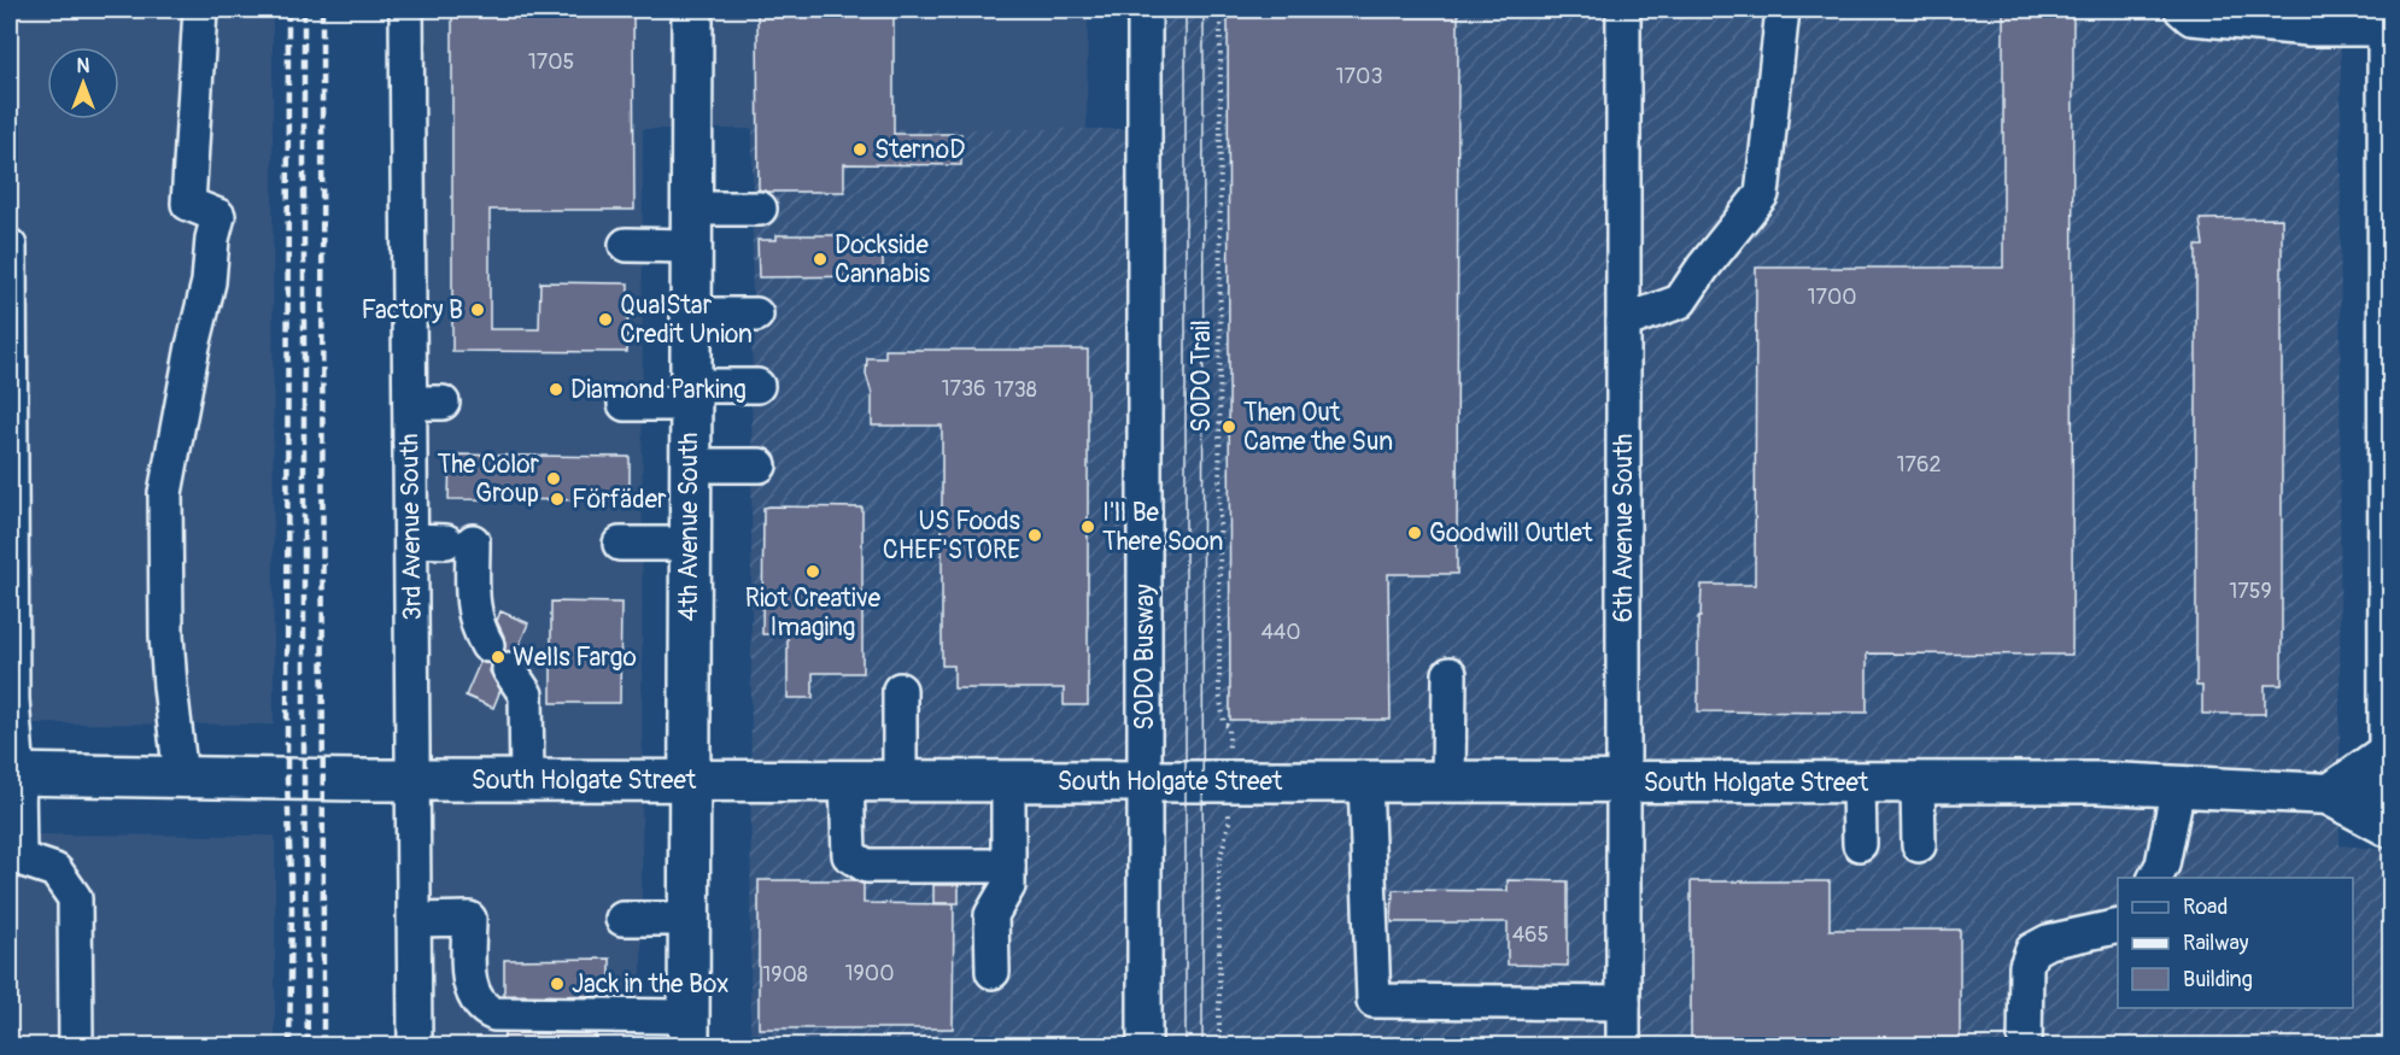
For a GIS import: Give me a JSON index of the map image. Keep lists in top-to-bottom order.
{
  "streets": {
    "main road": ["4th Avenue South", "South Holgate Street"],
    "street": ["3rd Avenue South", "6th Avenue South", "SODO Busway"],
    "path": ["SODO Trail"]
  },
  "crossings": [
    ["3rd Avenue South", "South Holgate Street"],
    ["4th Avenue South", "South Holgate Street"],
    ["6th Avenue South", "South Holgate Street"],
    ["SODO Busway", "South Holgate Street"]
  ],
  "places": [
    "SternoD",
    "Dockside Cannabis",
    "Factory B",
    "QualStar Credit Union",
    "Diamond Parking",
    "Then Out Came the Sun",
    "The Color Group",
    "Förfäder",
    "I'll Be There Soon",
    "Goodwill Outlet",
    "US Foods CHEF'STORE",
    "Riot Creative Imaging",
    "Wells Fargo",
    "Jack in the Box"
  ],
  "house_numbers": [
    "1705",
    "1703",
    "1700",
    "1736",
    "1738",
    "1762",
    "1759",
    "440",
    "465",
    "1900",
    "1908"
  ],
  "legend": ["Road", "Railway", "Building"],
  "north": "top"
}
